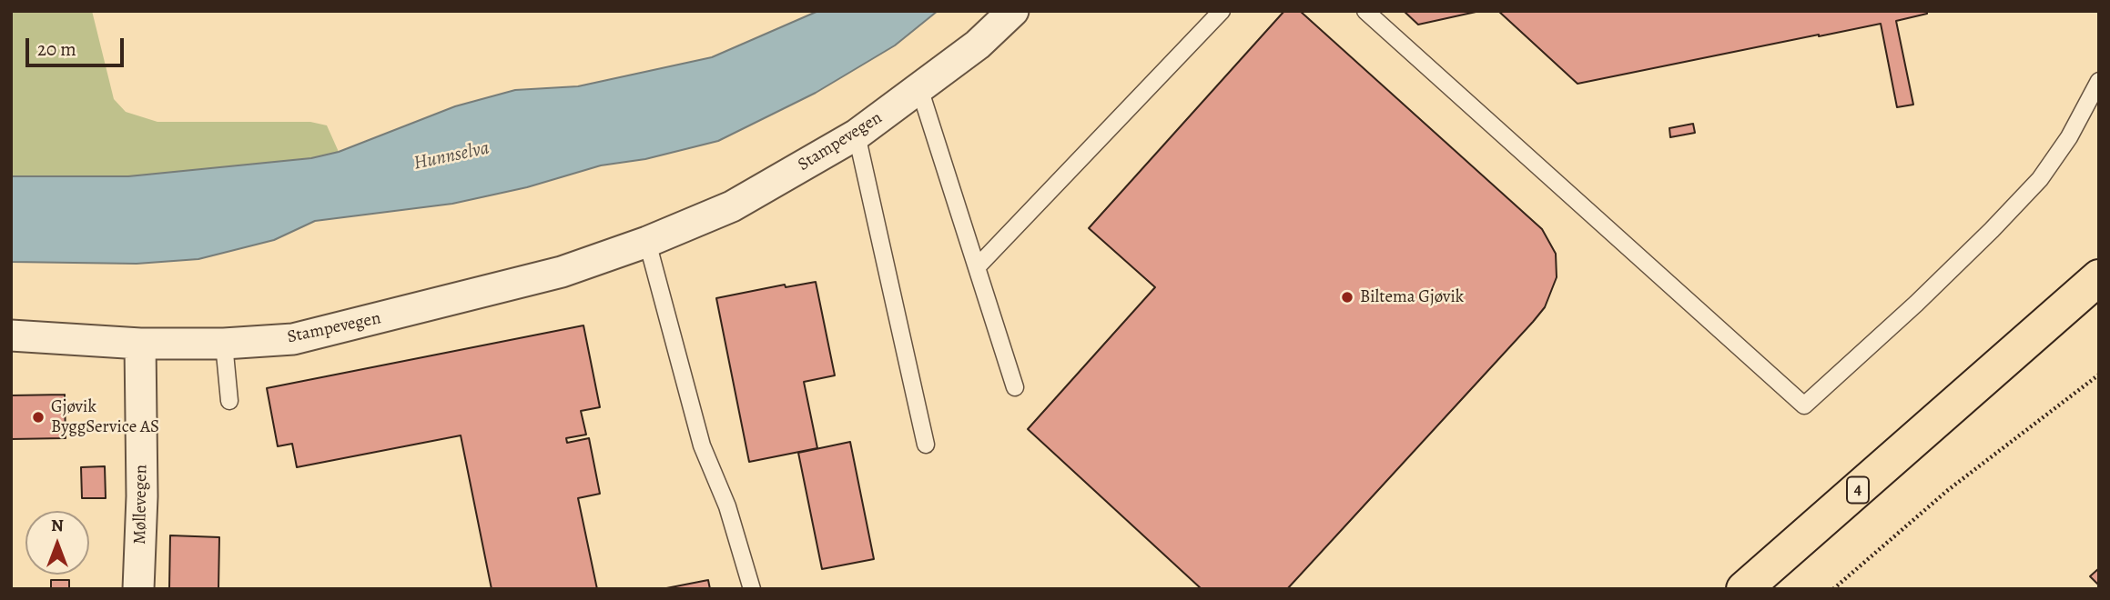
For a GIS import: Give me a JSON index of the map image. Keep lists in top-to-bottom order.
{
  "streets": {
    "highway": ["4"],
    "street": ["Stampevegen", "Møllevegen"]
  },
  "crossings": [
    ["Stampevegen", "Møllevegen"]
  ],
  "water": ["Hunnselva"],
  "places": ["Biltema Gjøvik", "Gjøvik ByggService AS"],
  "scale_bar": "20 m",
  "north": "top"
}
